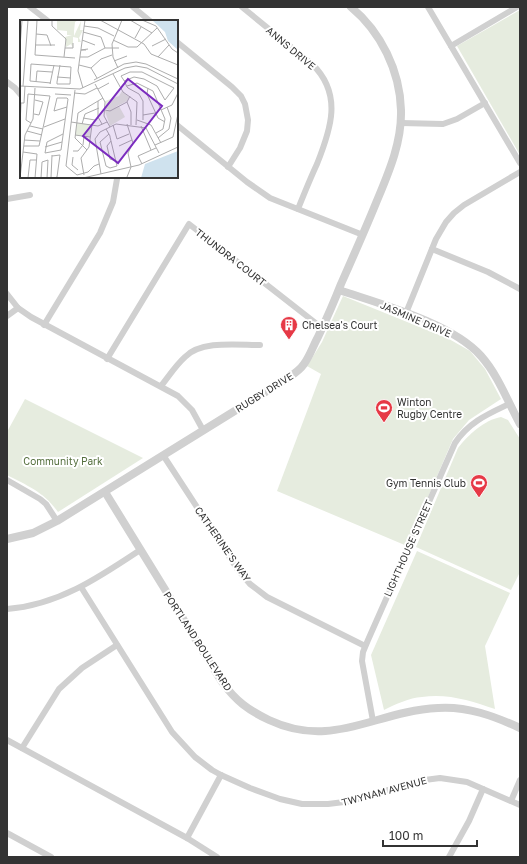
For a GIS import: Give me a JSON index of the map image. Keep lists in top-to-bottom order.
{
  "streets": {
    "street": [
      "ANNS DRIVE",
      "THUNDRA COURT",
      "JASMINE DRIVE",
      "RUGBY DRIVE",
      "CATHERINE'S WAY",
      "LIGHTHOUSE STREET",
      "PORTLAND BOULEVARD",
      "TWYNAM AVENUE"
    ]
  },
  "crossings": [
    ["THUNDRA COURT", "RUGBY DRIVE"],
    ["JASMINE DRIVE", "RUGBY DRIVE"],
    ["JASMINE DRIVE", "LIGHTHOUSE STREET"],
    ["RUGBY DRIVE", "CATHERINE'S WAY"],
    ["RUGBY DRIVE", "PORTLAND BOULEVARD"],
    ["CATHERINE'S WAY", "LIGHTHOUSE STREET"],
    ["LIGHTHOUSE STREET", "PORTLAND BOULEVARD"]
  ],
  "parks": ["Community Park"],
  "places": {
    "building": ["Chelsea's Court"],
    "sports": ["Winton Rugby Centre", "Gym Tennis Club"]
  },
  "scale_bar": "100 m"
}
